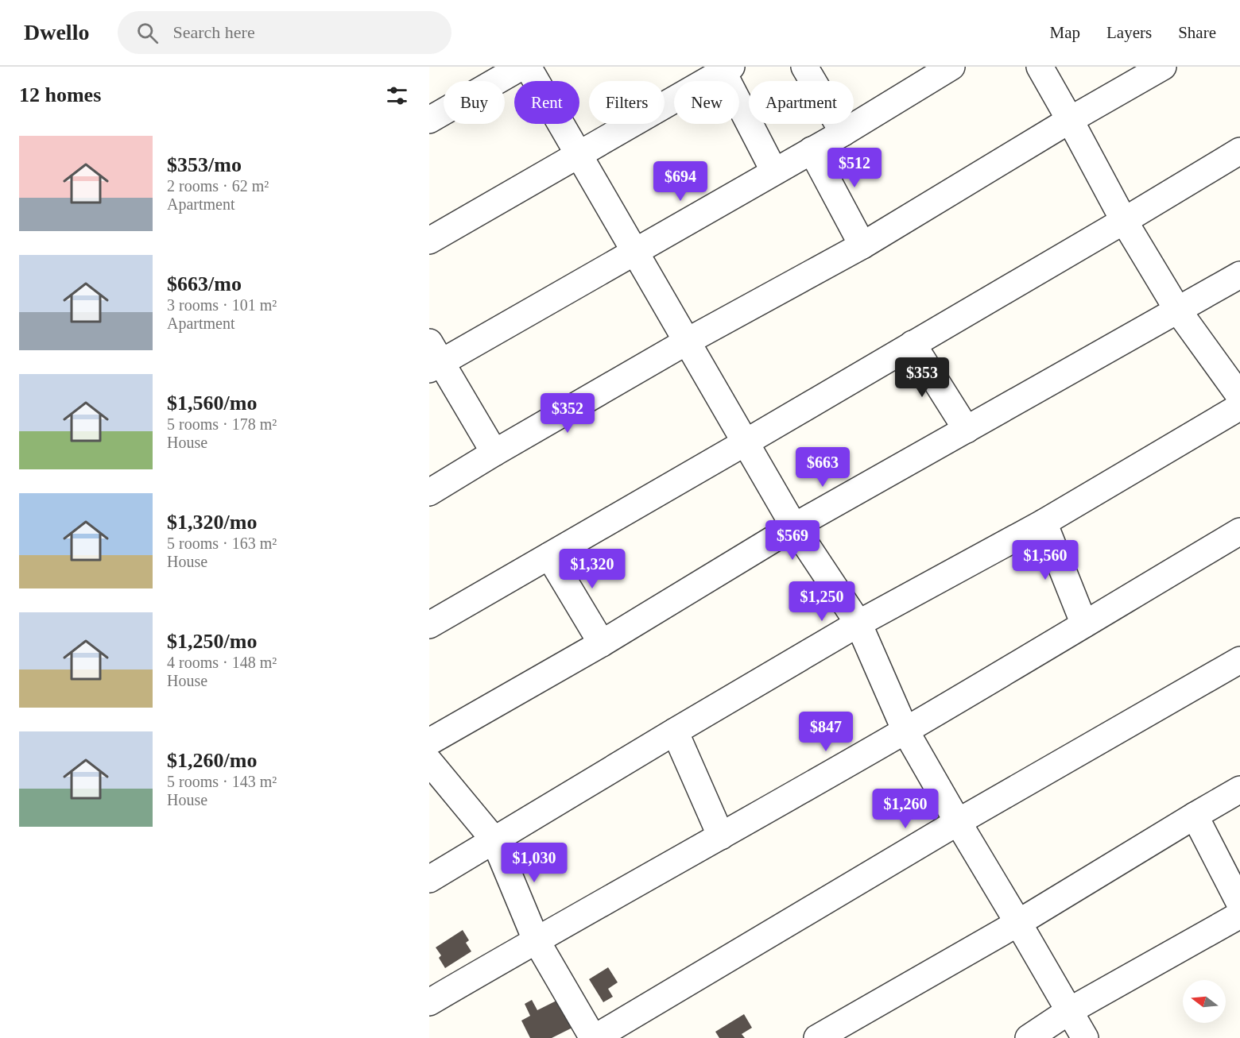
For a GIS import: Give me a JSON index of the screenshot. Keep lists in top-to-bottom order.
{
  "north": "left",
  "page": {
    "header": "Dwello",
    "search": "Search here",
    "nav": ["Map", "Layers", "Share"],
    "heading": "12 homes",
    "chip": [
      "Buy",
      "Rent",
      "Filters",
      "New",
      "Apartment"
    ],
    "list": [
      {
        "name": "$353/mo",
        "note": "2 rooms · 62 m² · Apartment"
      },
      {
        "name": "$663/mo",
        "note": "3 rooms · 101 m² · Apartment"
      },
      {
        "name": "$1,560/mo",
        "note": "5 rooms · 178 m² · House"
      },
      {
        "name": "$1,320/mo",
        "note": "5 rooms · 163 m² · House"
      },
      {
        "name": "$1,250/mo",
        "note": "4 rooms · 148 m² · House"
      },
      {
        "name": "$1,260/mo",
        "note": "5 rooms · 143 m² · House"
      }
    ],
    "price": [
      "$512",
      "$694",
      "$353",
      "$352",
      "$663",
      "$569",
      "$1,560",
      "$1,320",
      "$1,250",
      "$847",
      "$1,260",
      "$1,030"
    ]
  }
}
